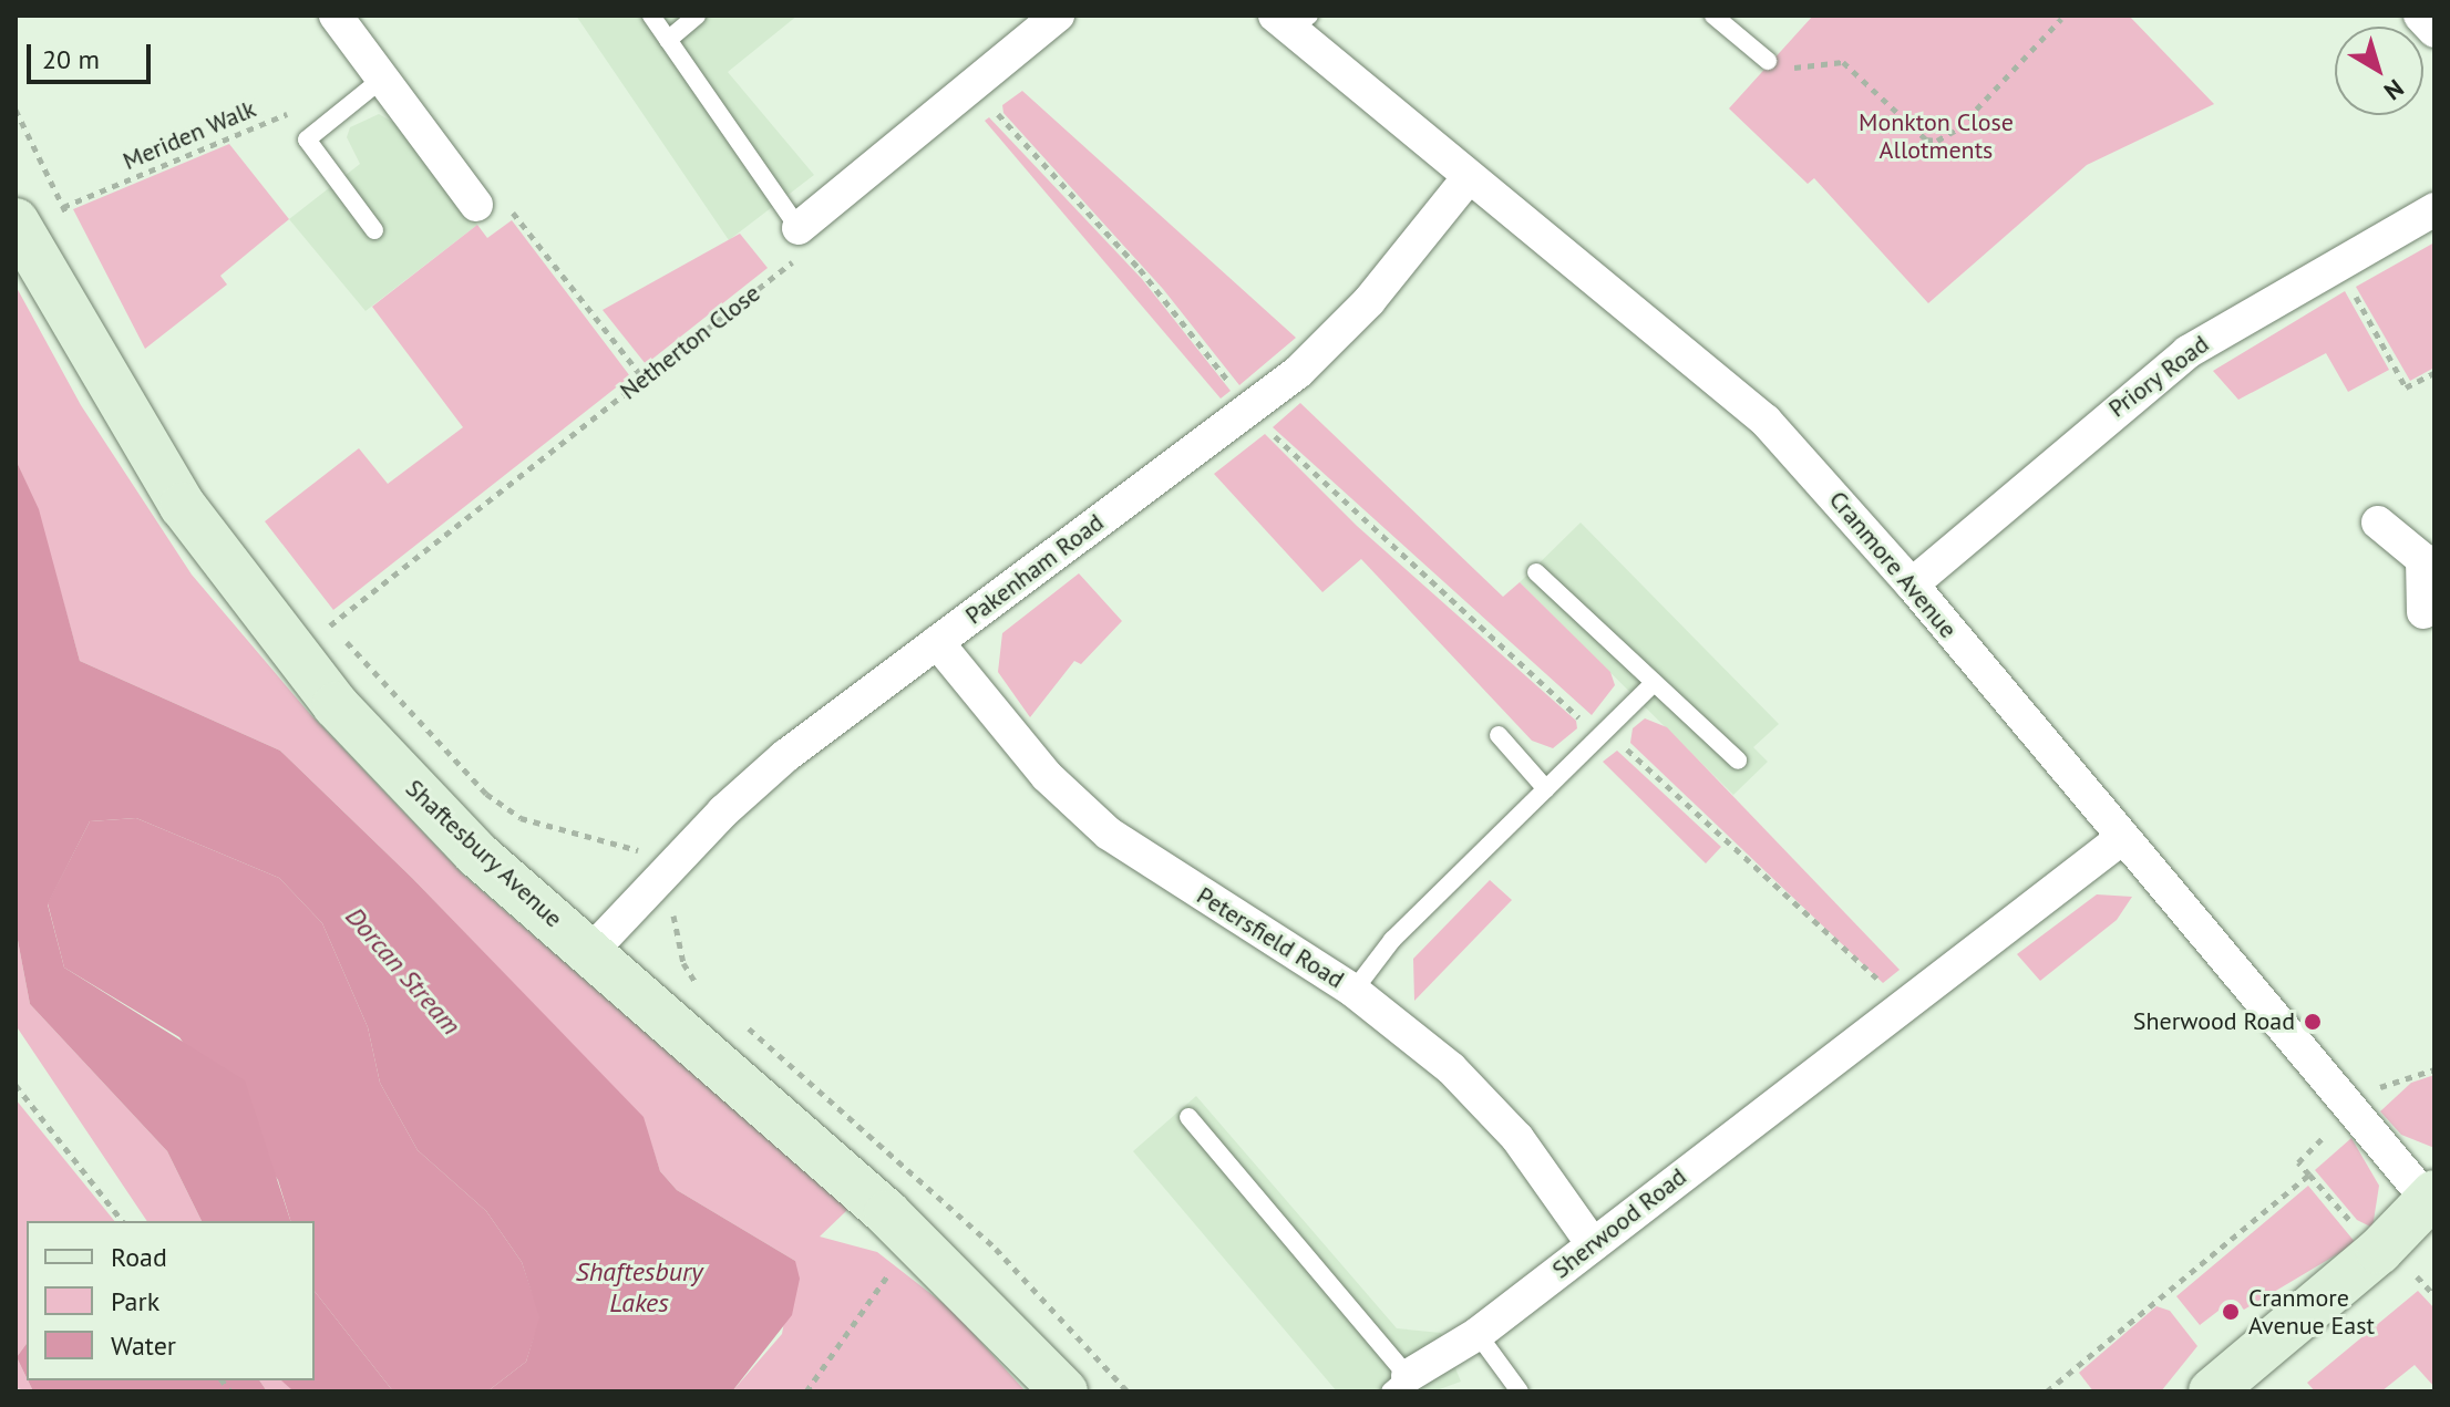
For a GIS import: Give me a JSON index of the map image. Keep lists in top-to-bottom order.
{
  "streets": {
    "street": [
      "Priory Road",
      "Cranmore Avenue",
      "Pakenham Road",
      "Shaftesbury Avenue",
      "Petersfield Road",
      "Sherwood Road"
    ],
    "path": ["Meriden Walk", "Netherton Close"]
  },
  "crossings": [
    ["Netherton Close", "Shaftesbury Avenue"],
    ["Priory Road", "Cranmore Avenue"],
    ["Cranmore Avenue", "Pakenham Road"],
    ["Cranmore Avenue", "Sherwood Road"],
    ["Pakenham Road", "Shaftesbury Avenue"],
    ["Pakenham Road", "Petersfield Road"],
    ["Petersfield Road", "Sherwood Road"]
  ],
  "water": ["Dorcan Stream", "Shaftesbury Lakes"],
  "parks": ["Monkton Close Allotments"],
  "places": ["Sherwood Road", "Cranmore Avenue East"],
  "legend": ["Road", "Park", "Water"],
  "scale_bar": "20 m",
  "north": "bottom right"
}
